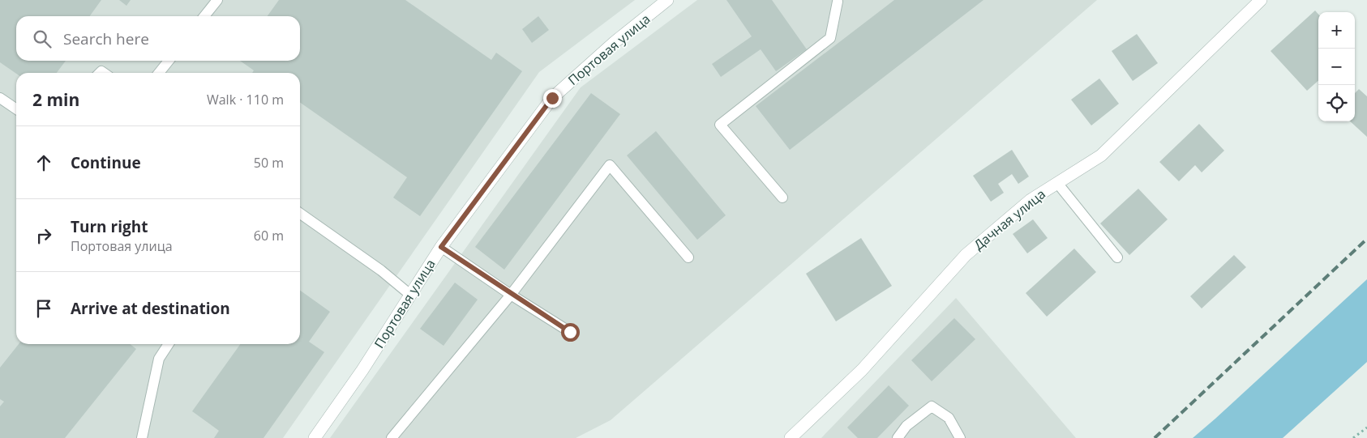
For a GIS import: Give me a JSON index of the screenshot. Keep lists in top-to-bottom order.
{
  "streets": {
    "street": ["Портовая улица", "Дачная улица"]
  },
  "page": {
    "map_buttons": ["+", "−"],
    "search": "Search here",
    "heading": ["2 min", "Walk · 110 m"],
    "list": [
      ["Continue", "50 m"],
      ["Turn right", "Портовая улица", "60 m"],
      "Arrive at destination"
    ]
  }
}
